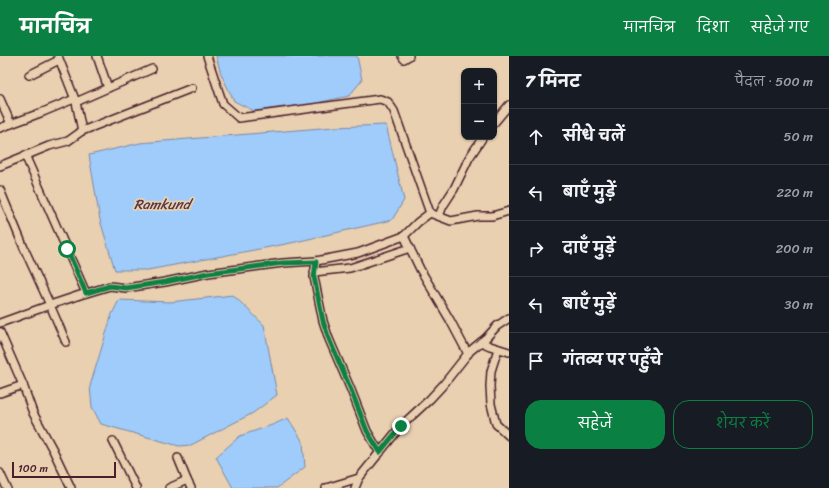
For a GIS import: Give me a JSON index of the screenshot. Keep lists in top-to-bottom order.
{
  "water": ["Ramkund"],
  "scale_bar": "100 m",
  "page": {
    "header": "मानचित्र",
    "nav": ["मानचित्र", "दिशा", "सहेजे गए"],
    "heading": ["7 मिनट", "पैदल · 500 m"],
    "map_buttons": ["+", "−"],
    "list": [
      ["सीधे चलें", "50 m"],
      ["बाएँ मुड़ें", "220 m"],
      ["दाएँ मुड़ें", "200 m"],
      ["बाएँ मुड़ें", "30 m"],
      "गंतव्य पर पहुँचे"
    ],
    "buttons": ["सहेजें", "शेयर करें"],
    "scale": "100 m"
  }
}
